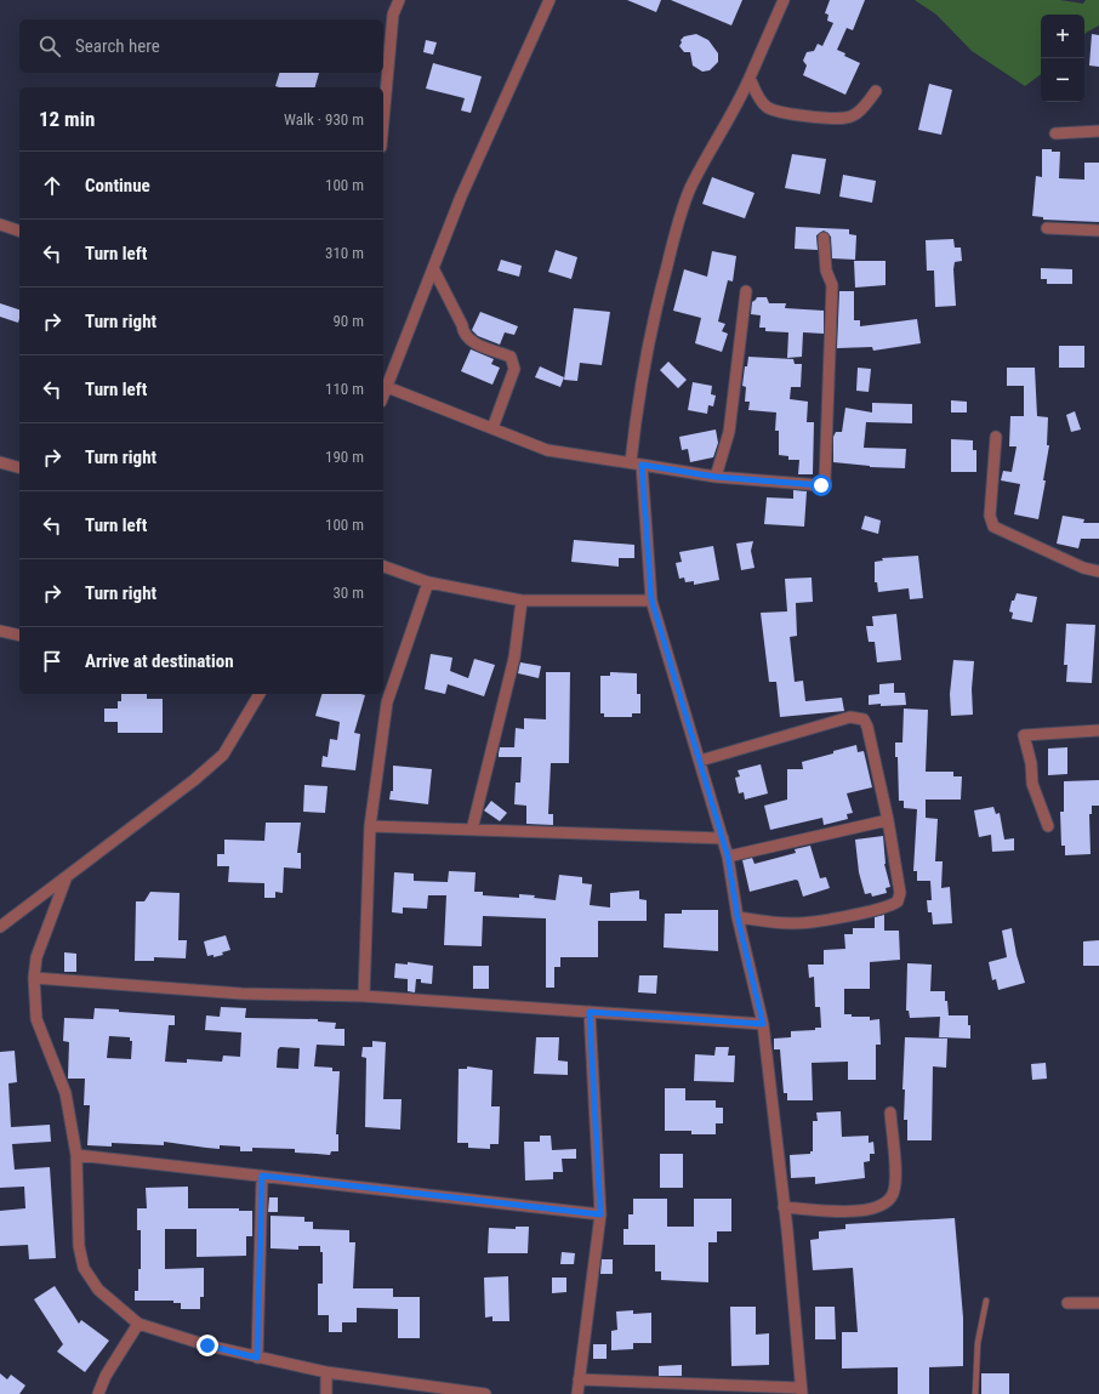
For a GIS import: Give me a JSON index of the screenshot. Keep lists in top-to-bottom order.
{
  "page": {
    "map_buttons": ["+", "−"],
    "search": "Search here",
    "heading": ["12 min", "Walk · 930 m"],
    "list": [
      ["Continue", "100 m"],
      ["Turn left", "310 m"],
      ["Turn right", "90 m"],
      ["Turn left", "110 m"],
      ["Turn right", "190 m"],
      ["Turn left", "100 m"],
      ["Turn right", "30 m"],
      "Arrive at destination"
    ]
  }
}
